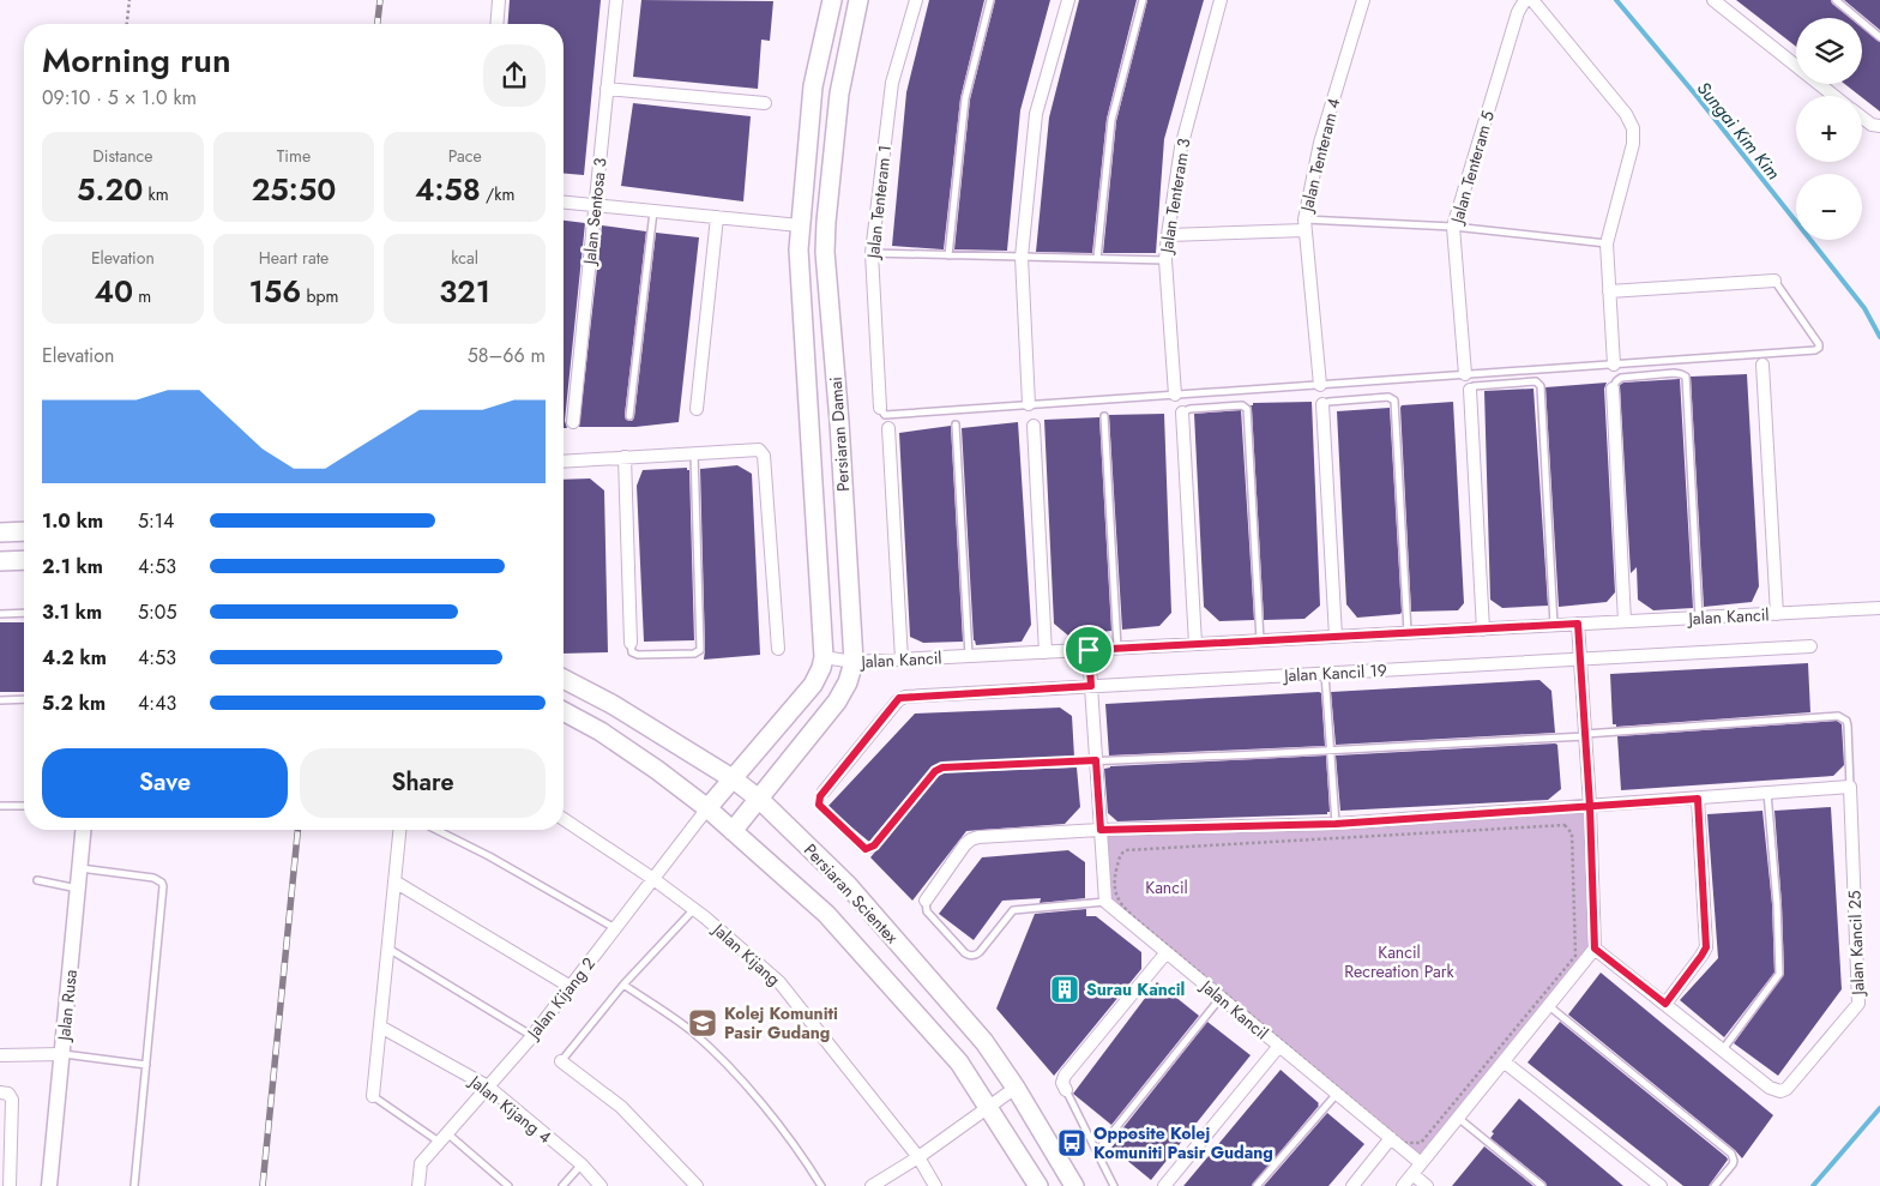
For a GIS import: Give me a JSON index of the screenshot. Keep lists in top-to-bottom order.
{
  "streets": {
    "main road": ["Persiaran Damai", "Persiaran Scientex"],
    "street": [
      "Jalan Tenteram 4",
      "Jalan Tenteram 5",
      "Jalan Tenteram 3",
      "Jalan Tenteram 1",
      "Jalan Sentosa 3",
      "Jalan Kancil",
      "Jalan Kancil 19",
      "Jalan Kancil 25",
      "Jalan Kijang",
      "Jalan Kijang 2",
      "Jalan Rusa",
      "Jalan Kijang 4"
    ]
  },
  "crossings": [
    ["Persiaran Damai", "Jalan Kancil"],
    ["Persiaran Damai", "Persiaran Scientex"],
    ["Persiaran Damai", "Jalan Kijang 2"],
    ["Persiaran Scientex", "Jalan Kijang 2"],
    ["Jalan Kijang", "Jalan Kijang 2"],
    ["Jalan Kijang 2", "Jalan Kijang 4"]
  ],
  "water": ["Sungai Kim Kim"],
  "parks": ["Kancil", "Kancil Recreation Park"],
  "places": {
    "building": ["Surau Kancil"],
    "school or university": ["Kolej Komuniti Pasir Gudang"],
    "bus stop": ["Opposite Kolej Komuniti Pasir Gudang"]
  },
  "page": {
    "map_buttons": ["+", "−"],
    "heading": ["Morning run", "09:10 · 5 × 1.0 km"],
    "stats": [
      ["Distance", "5.20 km"],
      ["Time", "25:50"],
      ["Pace", "4:58 /km"],
      ["Elevation", "40 m"],
      ["Heart rate", "156 bpm"],
      ["kcal", "321"]
    ],
    "chart": ["Elevation", "58–66 m"],
    "list": [
      {
        "name": "1.0 km",
        "note": "5:14"
      },
      {
        "name": "2.1 km",
        "note": "4:53"
      },
      {
        "name": "3.1 km",
        "note": "5:05"
      },
      {
        "name": "4.2 km",
        "note": "4:53"
      },
      {
        "name": "5.2 km",
        "note": "4:43"
      }
    ],
    "buttons": ["Save", "Share"]
  }
}
